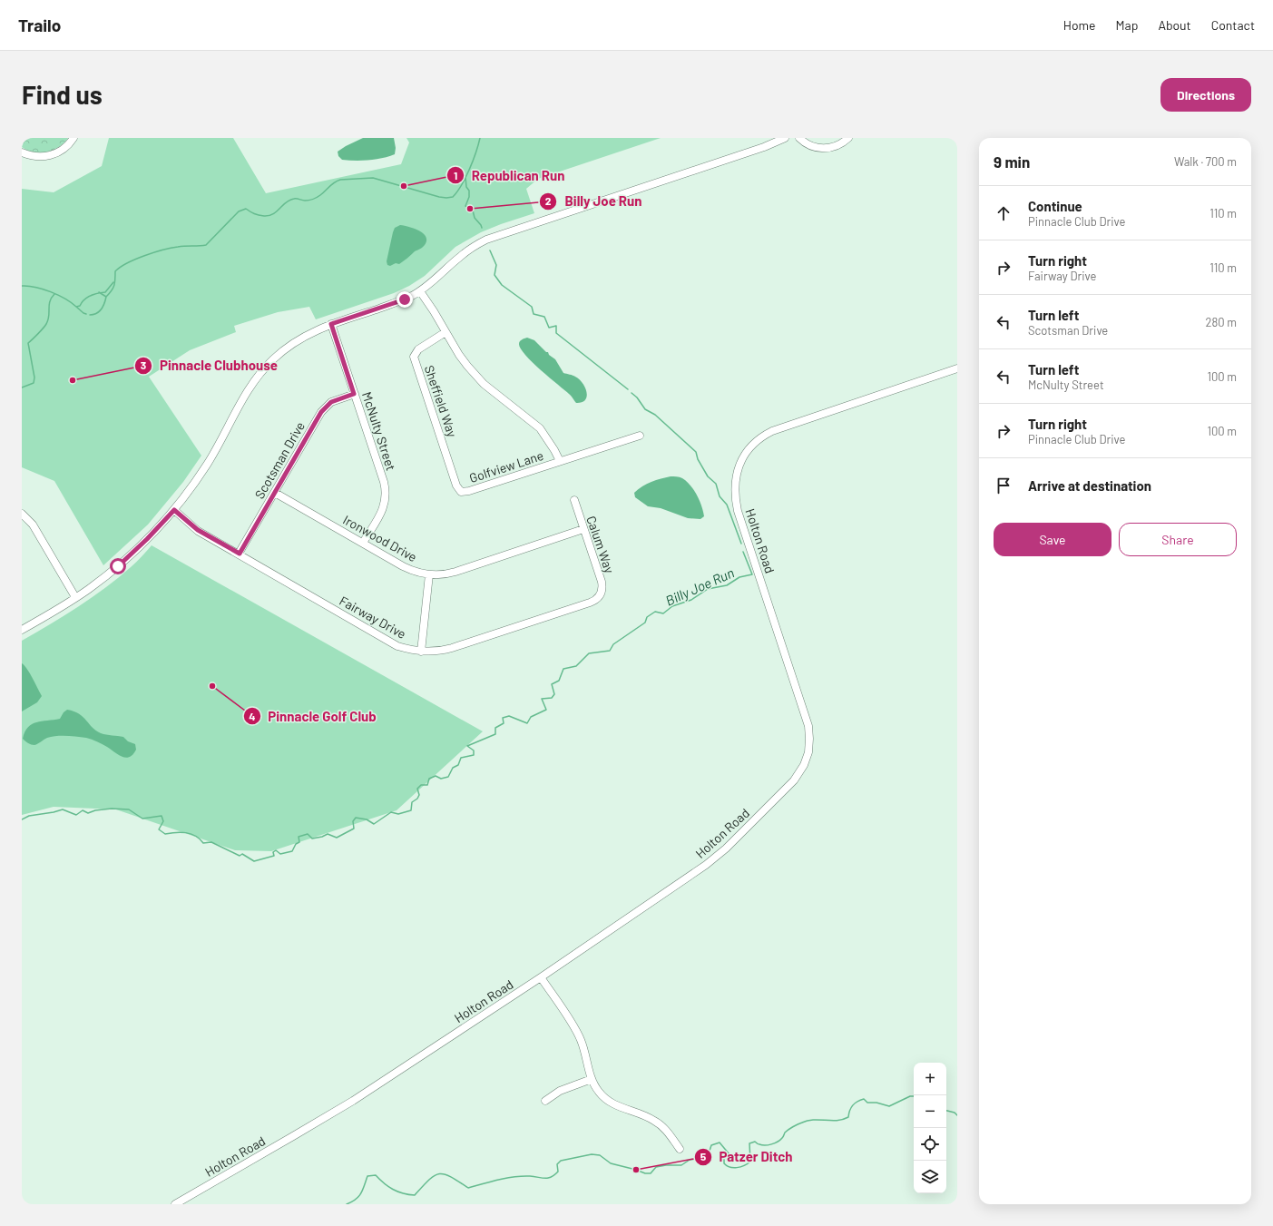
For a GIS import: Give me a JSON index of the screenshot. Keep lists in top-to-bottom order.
{
  "streets": {
    "street": [
      "Sheffield Way",
      "McNulty Street",
      "Scotsman Drive",
      "Golfview Lane",
      "Ironwood Drive",
      "Holton Road",
      "Calum Way",
      "Fairway Drive"
    ]
  },
  "crossings": [
    ["Sheffield Way", "Golfview Lane"],
    ["McNulty Street", "Scotsman Drive"],
    ["McNulty Street", "Ironwood Drive"],
    ["Scotsman Drive", "Ironwood Drive"],
    ["Scotsman Drive", "Fairway Drive"],
    ["Ironwood Drive", "Calum Way"],
    ["Calum Way", "Fairway Drive"]
  ],
  "water": ["Billy Joe Run"],
  "places": [
    "Republican Run",
    "Billy Joe Run",
    "Pinnacle Clubhouse",
    "Pinnacle Golf Club",
    "Patzer Ditch"
  ],
  "page": {
    "header": "Trailo",
    "nav": [
      "Home",
      "Map",
      "About",
      "Contact"
    ],
    "buttons": [
      "Directions",
      ["Save", "Share"]
    ],
    "title": "Find us",
    "heading": ["9 min", "Walk · 700 m"],
    "list": [
      ["Continue", "Pinnacle Club Drive", "110 m"],
      ["Turn right", "Fairway Drive", "110 m"],
      ["Turn left", "Scotsman Drive", "280 m"],
      ["Turn left", "McNulty Street", "100 m"],
      ["Turn right", "Pinnacle Club Drive", "100 m"],
      "Arrive at destination"
    ],
    "map_buttons": ["+", "−"]
  }
}
